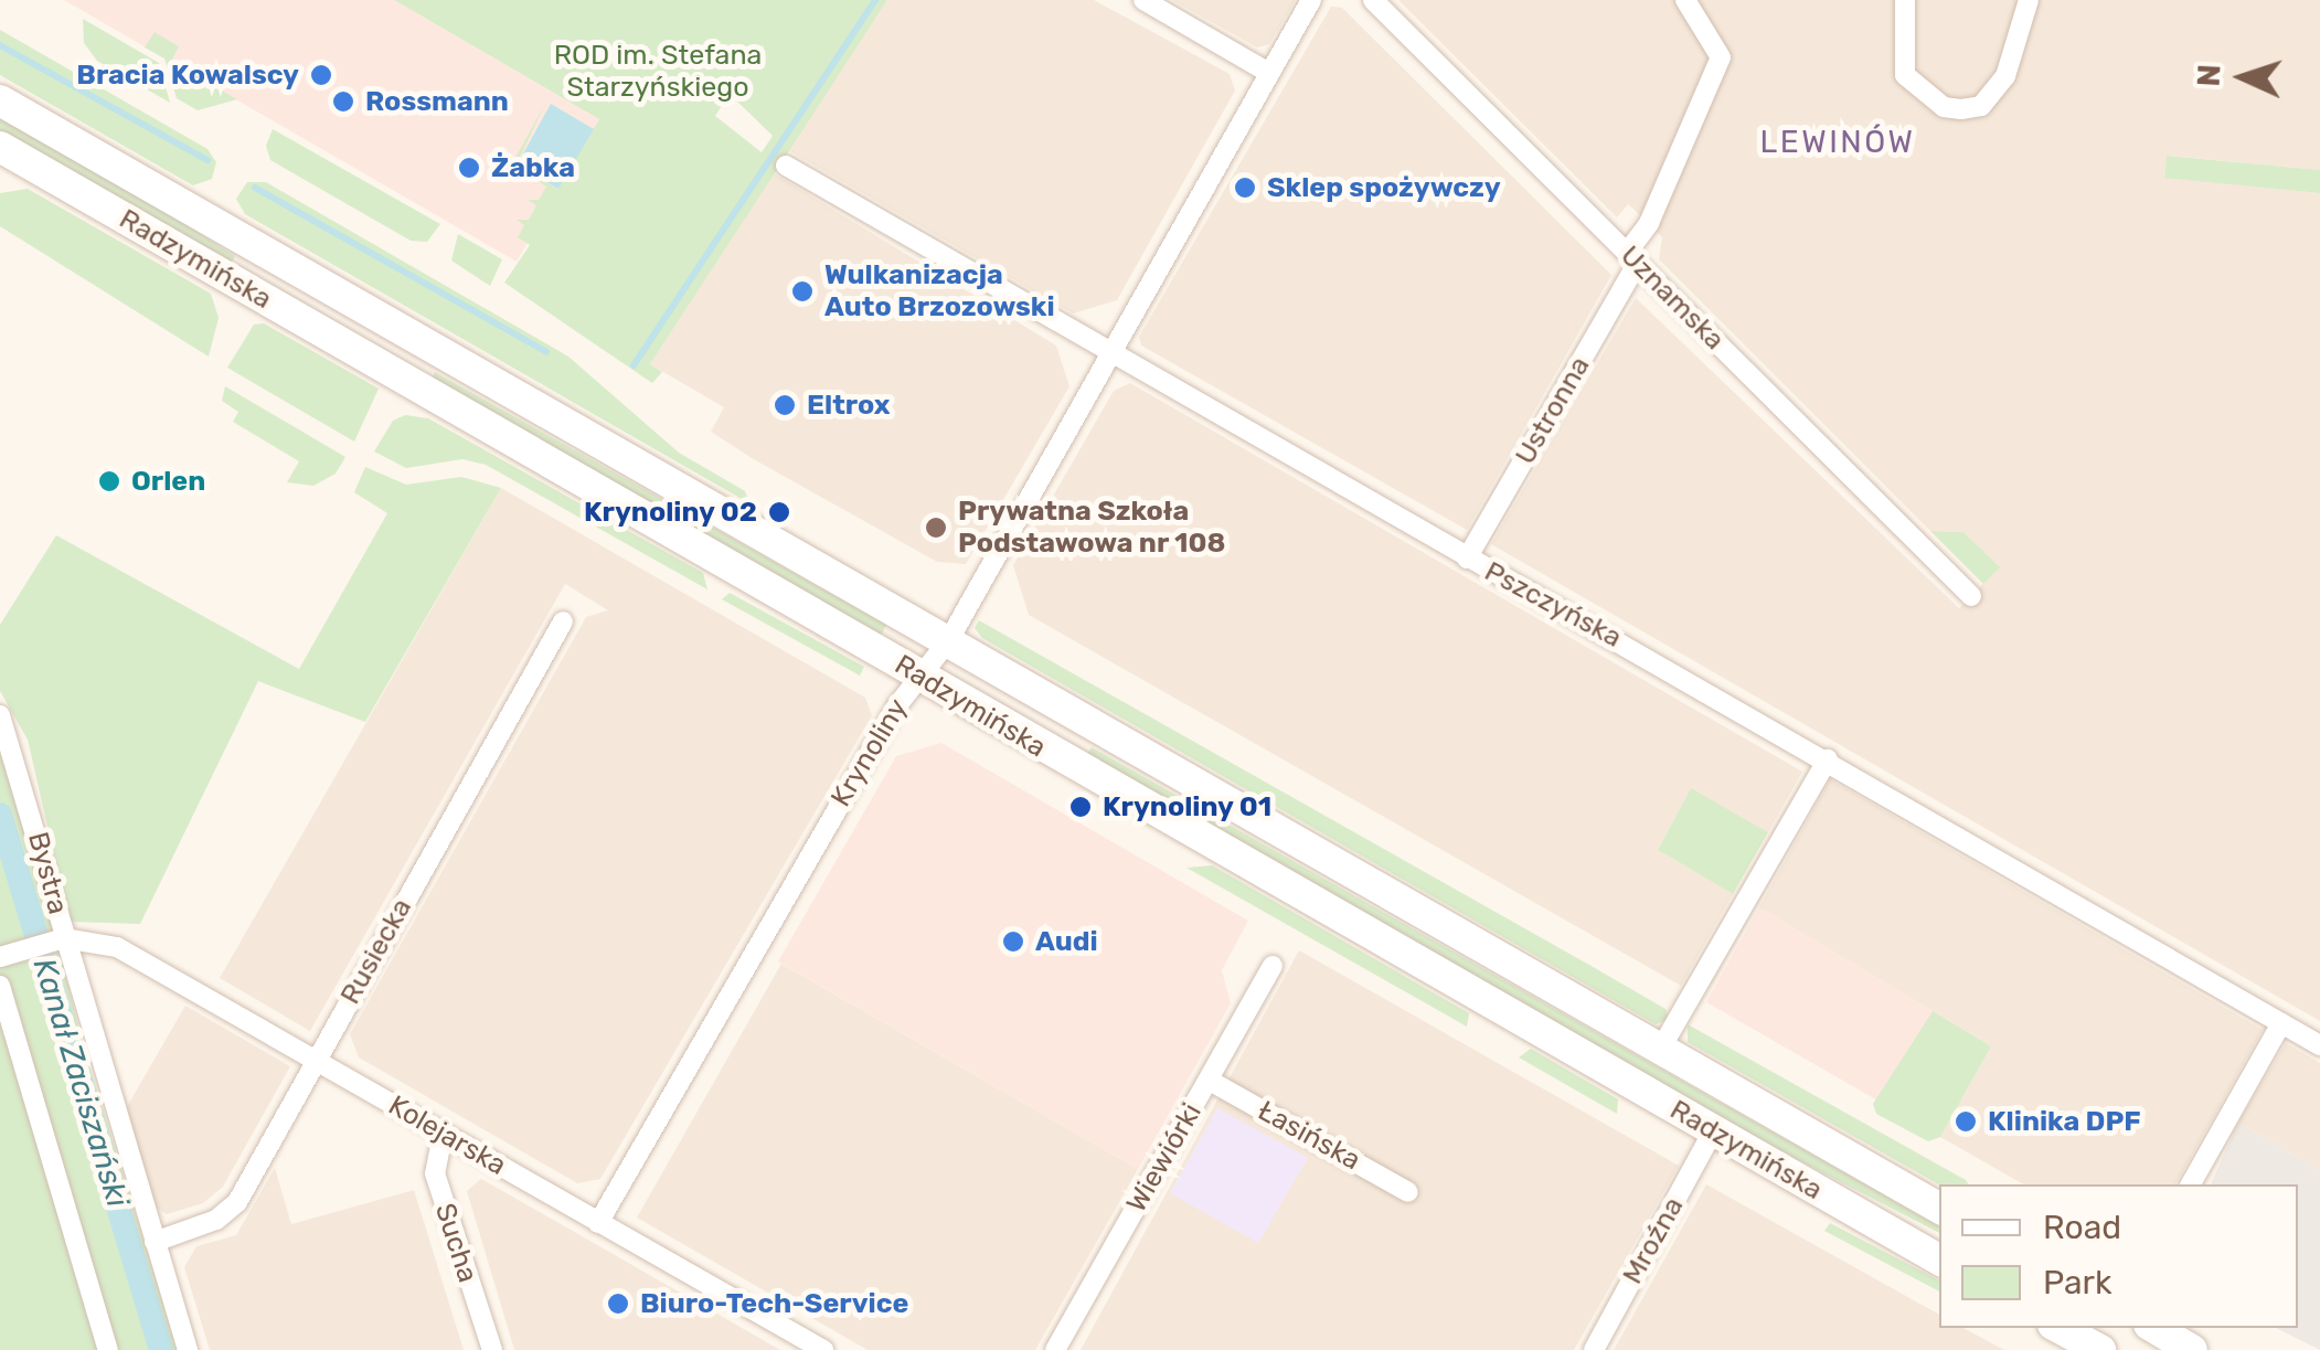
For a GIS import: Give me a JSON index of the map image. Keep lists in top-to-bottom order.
{
  "streets": {
    "main road": ["Radzymińska"],
    "street": [
      "Uznamska",
      "Ustronna",
      "Pszczyńska",
      "Krynoliny",
      "Bystra",
      "Rusiecka",
      "Kolejarska",
      "Łasińska",
      "Wiewiórki",
      "Mroźna",
      "Sucha"
    ]
  },
  "crossings": [
    ["Radzymińska", "Krynoliny"],
    ["Radzymińska", "Mroźna"],
    ["Uznamska", "Ustronna"],
    ["Ustronna", "Pszczyńska"],
    ["Pszczyńska", "Krynoliny"],
    ["Krynoliny", "Kolejarska"],
    ["Bystra", "Rusiecka"],
    ["Bystra", "Kolejarska"],
    ["Rusiecka", "Kolejarska"],
    ["Kolejarska", "Sucha"],
    ["Łasińska", "Wiewiórki"]
  ],
  "districts": ["LEWINÓW"],
  "water": ["Kanał Zaciszański"],
  "parks": ["ROD im. Stefana Starzyńskiego"],
  "places": [
    "Bracia Kowalscy",
    "Rossmann",
    "Żabka",
    "Sklep spożywczy",
    "Wulkanizacja Auto Brzozowski",
    "Eltrox",
    "Orlen",
    "Krynoliny 02",
    "Prywatna Szkoła Podstawowa nr 108",
    "Krynoliny 01",
    "Audi",
    "Klinika DPF",
    "Biuro-Tech-Service"
  ],
  "legend": ["Road", "Park"],
  "north": "left"
}
